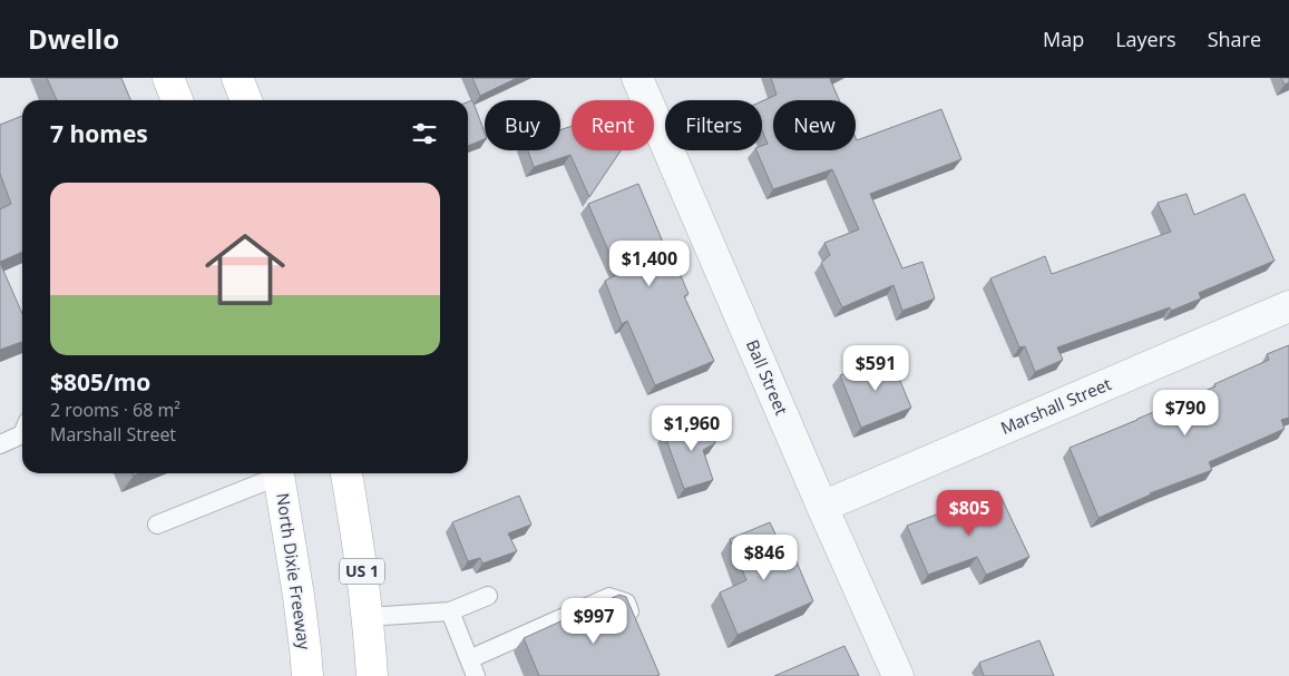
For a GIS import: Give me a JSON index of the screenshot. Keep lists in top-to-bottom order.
{
  "streets": {
    "main road": ["North Dixie Freeway", "US 1"],
    "street": ["Ball Street", "Marshall Street"]
  },
  "crossings": [
    ["Ball Street", "Marshall Street"]
  ],
  "page": {
    "header": "Dwello",
    "nav": ["Map", "Layers", "Share"],
    "chip": [
      "Buy",
      "Rent",
      "Filters",
      "New"
    ],
    "heading": "7 homes",
    "list": [
      {
        "name": "$805/mo",
        "note": "2 rooms · 68 m² · Marshall Street"
      }
    ],
    "price": [
      "$1,400",
      "$591",
      "$790",
      "$1,960",
      "$805",
      "$846",
      "$997"
    ]
  }
}
